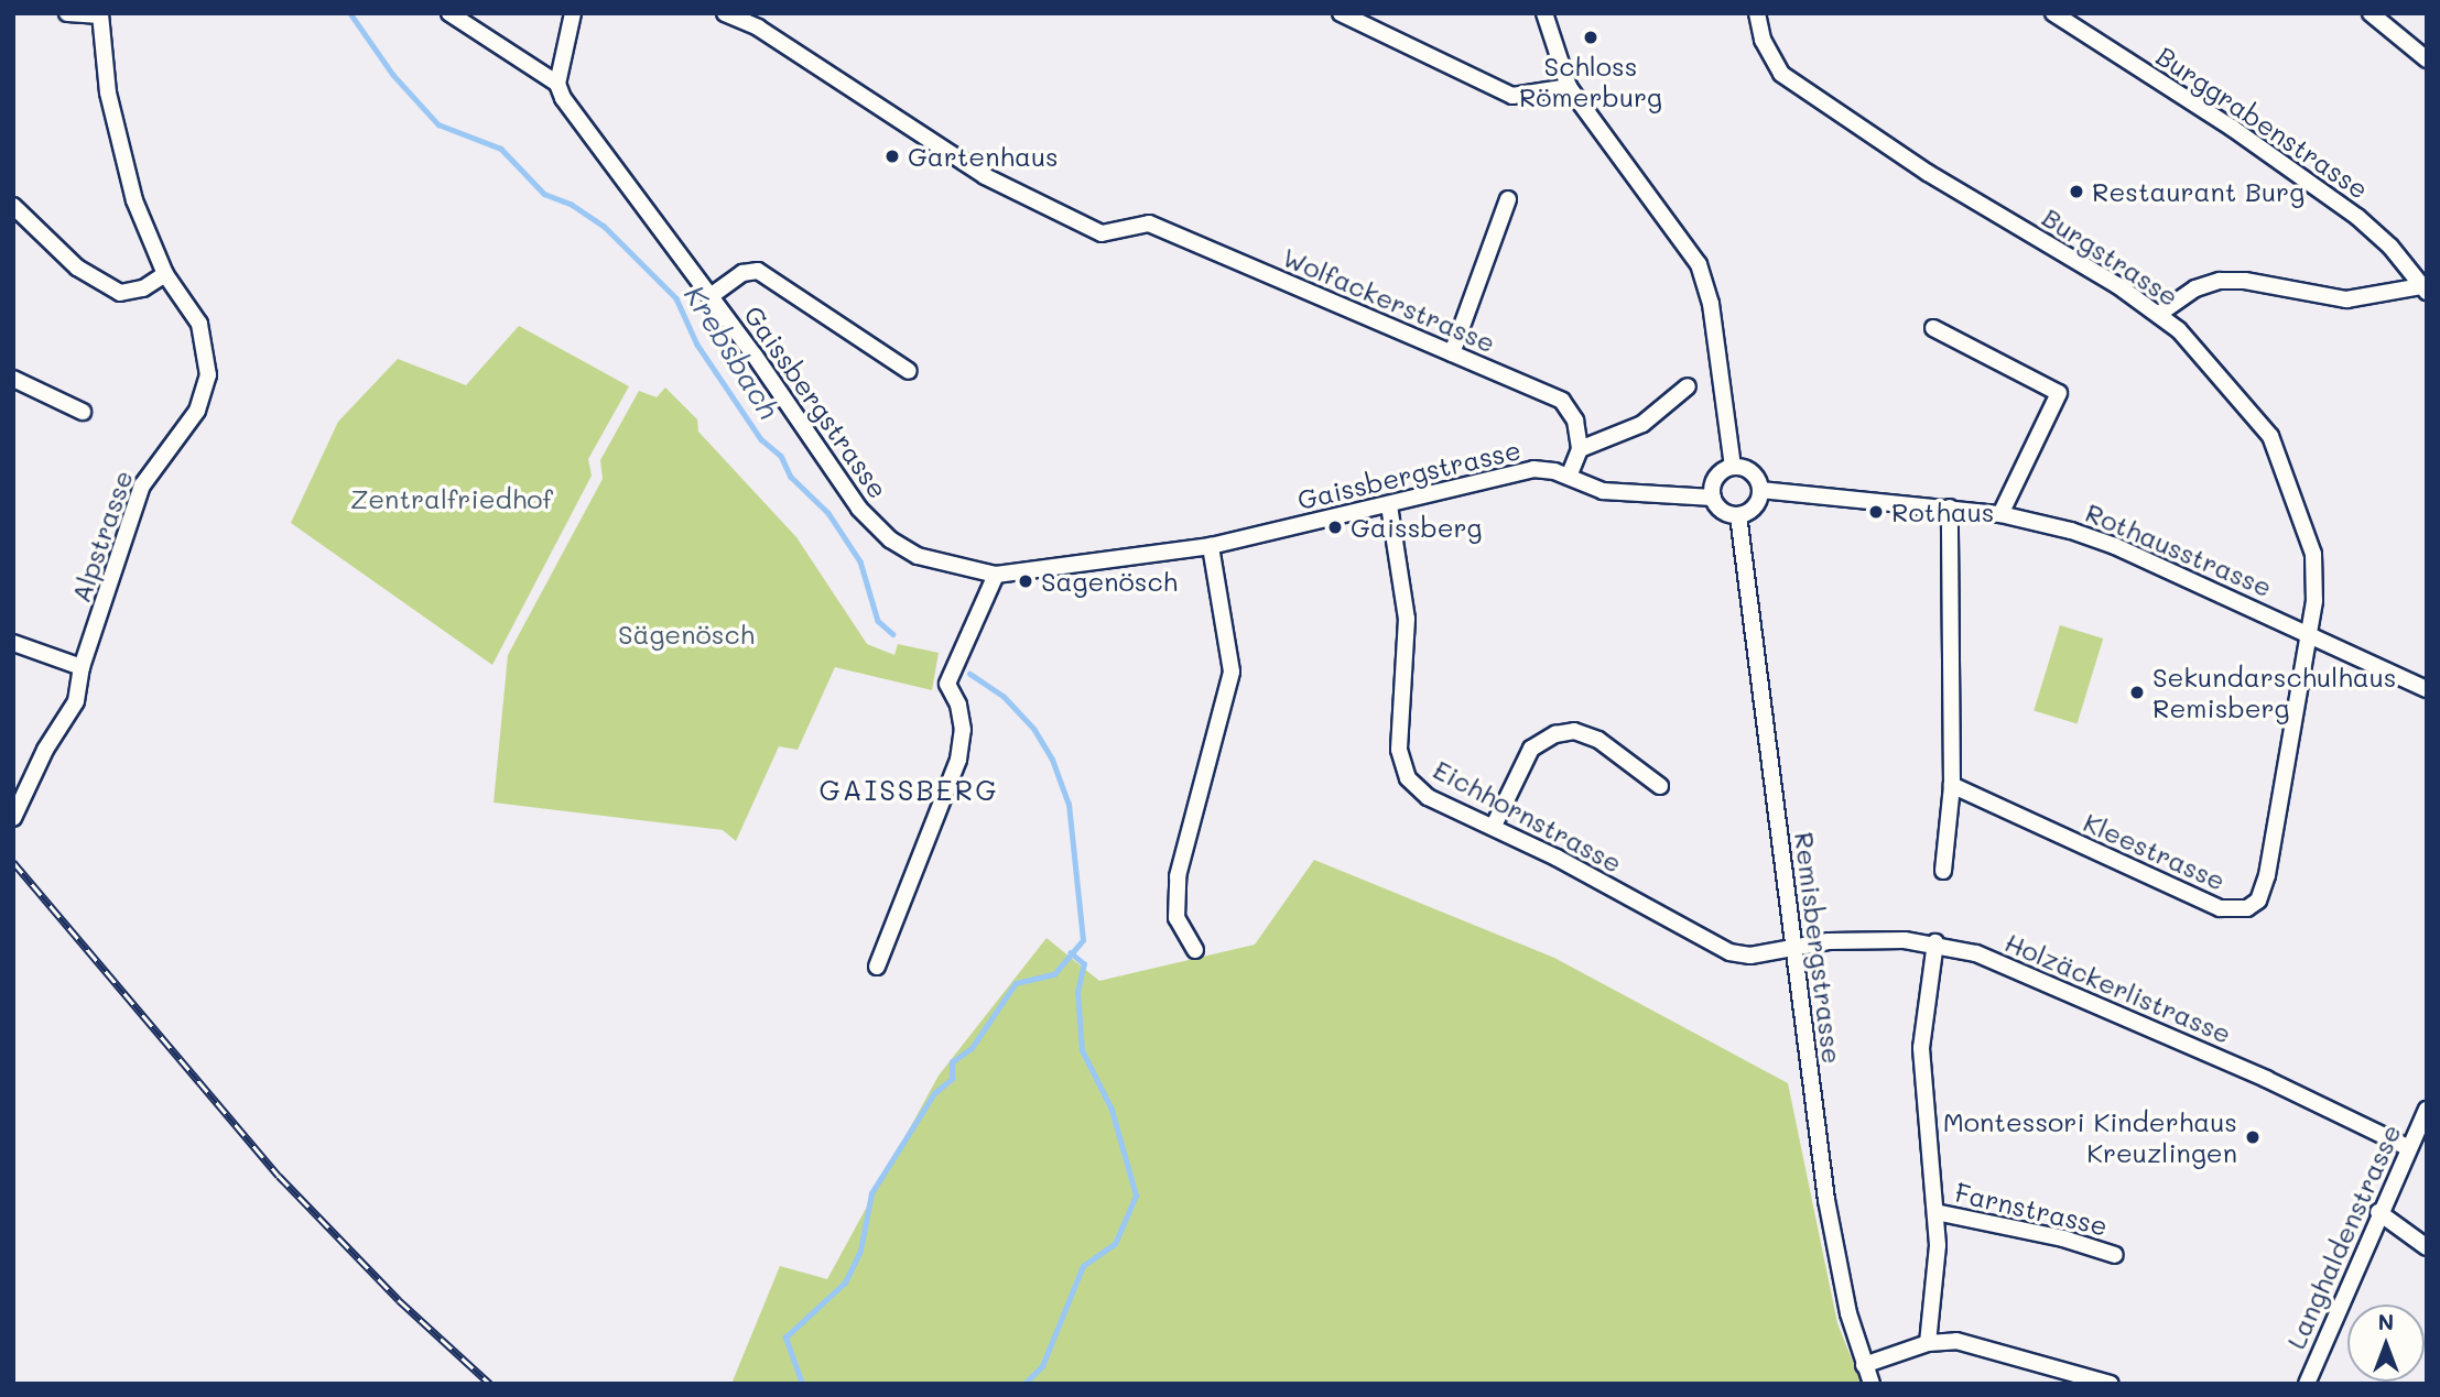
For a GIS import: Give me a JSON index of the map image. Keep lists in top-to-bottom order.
{
  "streets": {
    "street": [
      "Burggrabenstrasse",
      "Burgstrasse",
      "Wolfackerstrasse",
      "Gaissbergstrasse",
      "Alpstrasse",
      "Rothausstrasse",
      "Eichhornstrasse",
      "Kleestrasse",
      "Remisbergstrasse",
      "Holzäckerlistrasse",
      "Farnstrasse",
      "Langhaldenstrasse"
    ]
  },
  "crossings": [
    ["Burgstrasse", "Rothausstrasse"],
    ["Burgstrasse", "Kleestrasse"],
    ["Gaissbergstrasse", "Rothausstrasse"],
    ["Gaissbergstrasse", "Eichhornstrasse"],
    ["Gaissbergstrasse", "Remisbergstrasse"],
    ["Rothausstrasse", "Kleestrasse"],
    ["Rothausstrasse", "Remisbergstrasse"],
    ["Eichhornstrasse", "Remisbergstrasse"],
    ["Eichhornstrasse", "Holzäckerlistrasse"],
    ["Remisbergstrasse", "Holzäckerlistrasse"],
    ["Holzäckerlistrasse", "Langhaldenstrasse"]
  ],
  "districts": ["GAISSBERG"],
  "water": ["Krebsbach"],
  "parks": ["Zentralfriedhof", "Sägenösch"],
  "places": [
    "Schloss Römerburg",
    "Gartenhaus",
    "Restaurant Burg",
    "Rothaus",
    "Gaissberg",
    "Sagenösch",
    "Sekundarschulhaus Remisberg",
    "Montessori Kinderhaus Kreuzlingen"
  ],
  "north": "top"
}
